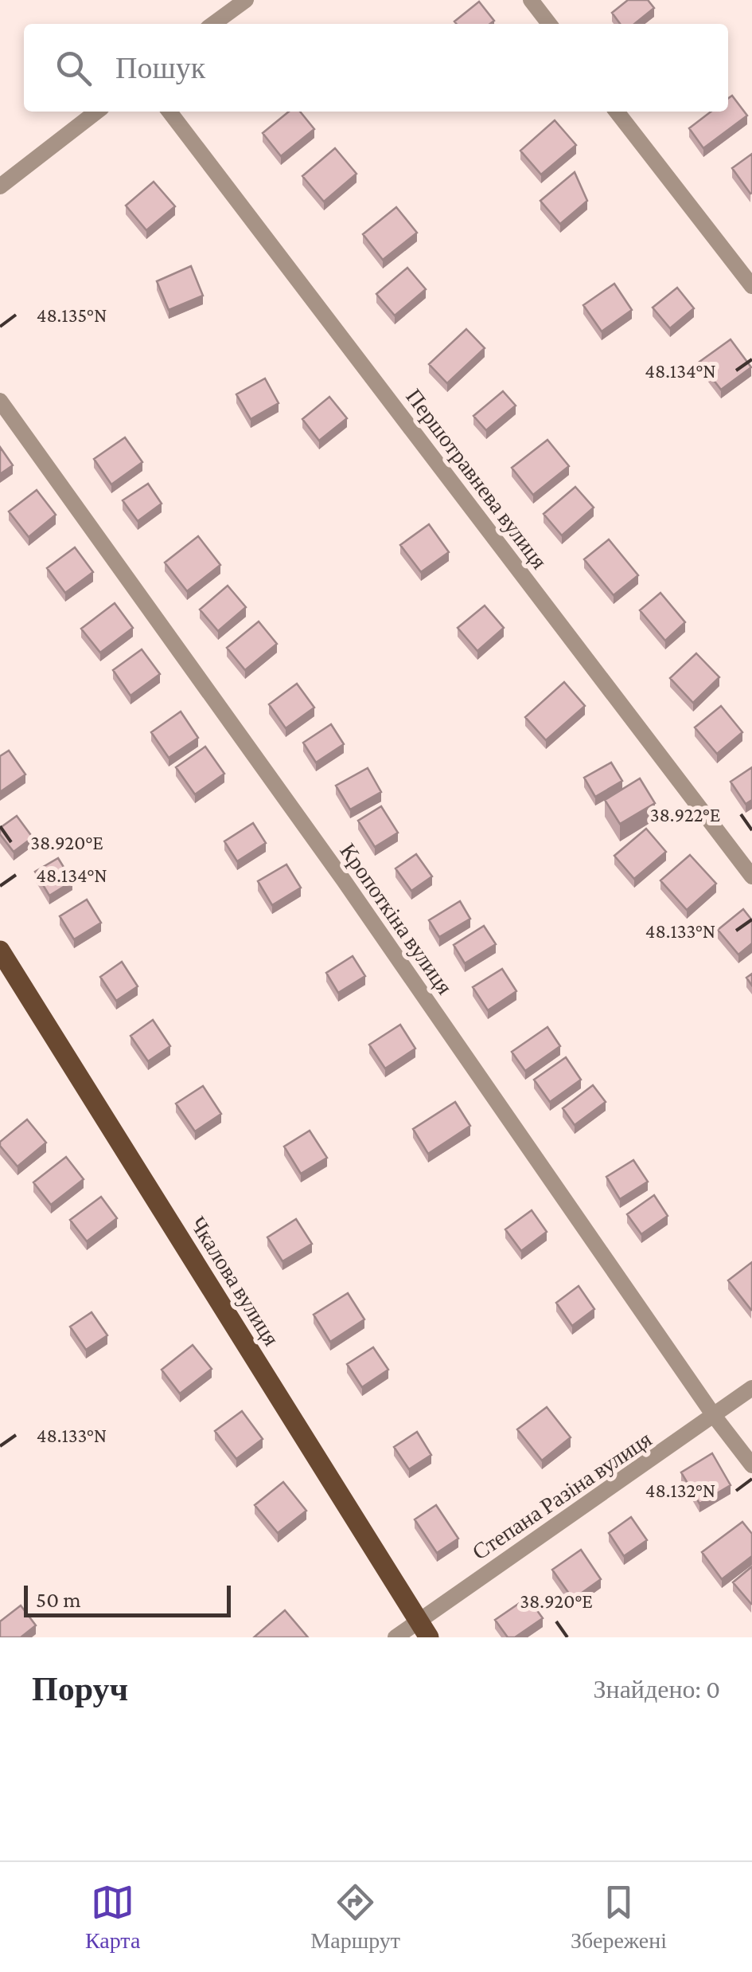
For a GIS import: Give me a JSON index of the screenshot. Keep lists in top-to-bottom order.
{
  "streets": {
    "main road": ["Чкалова вулиця"],
    "street": ["Першотравнева вулиця", "Кропоткіна вулиця", "Степана Разіна вулиця"]
  },
  "crossings": [
    ["Кропоткіна вулиця", "Степана Разіна вулиця"],
    ["Чкалова вулиця", "Степана Разіна вулиця"]
  ],
  "scale_bar": "50 m",
  "page": {
    "search": "Пошук",
    "scale": "50 m",
    "heading": ["Поруч", "Знайдено: 0"],
    "nav": ["Карта", "Маршрут", "Збережені"]
  },
  "coordinates": [
    "48.135°N",
    "48.134°N",
    "38.922°E",
    "38.920°E",
    "48.133°N",
    "48.132°N"
  ]
}
